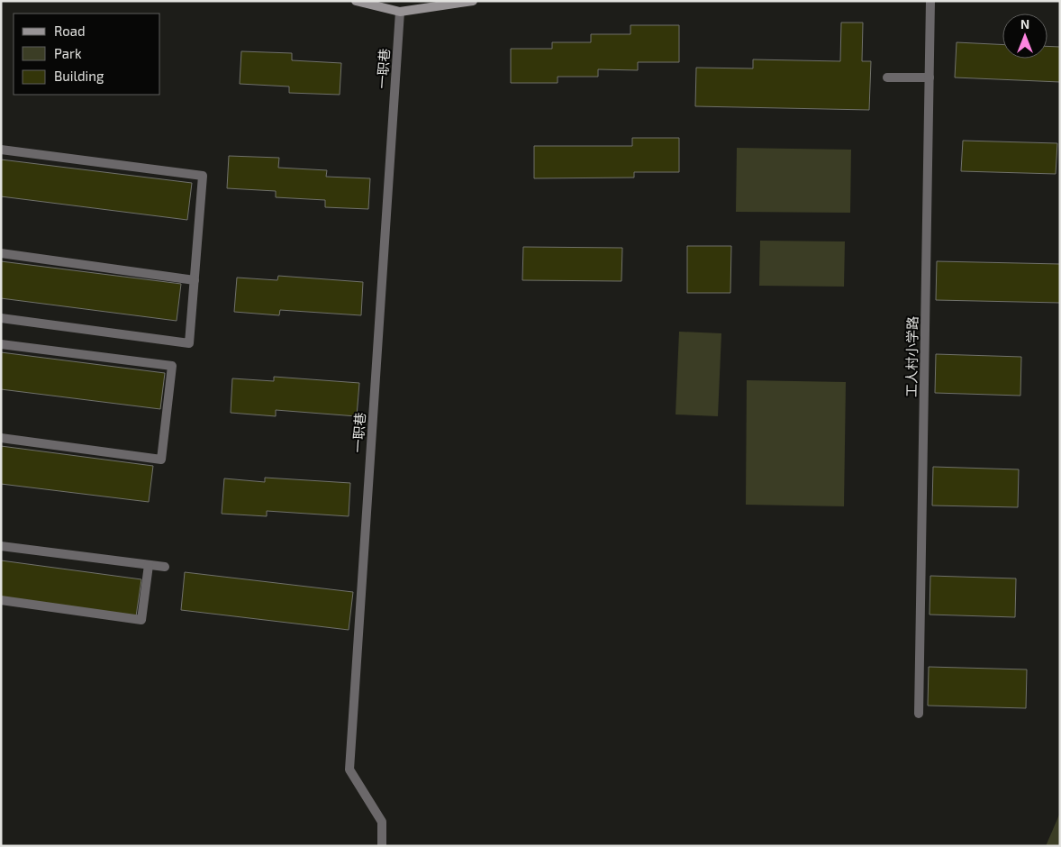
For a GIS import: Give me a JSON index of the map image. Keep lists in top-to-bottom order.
{
  "streets": {
    "street": ["一职巷", "工人村小学路"]
  },
  "legend": ["Road", "Park", "Building"],
  "north": "top"
}
